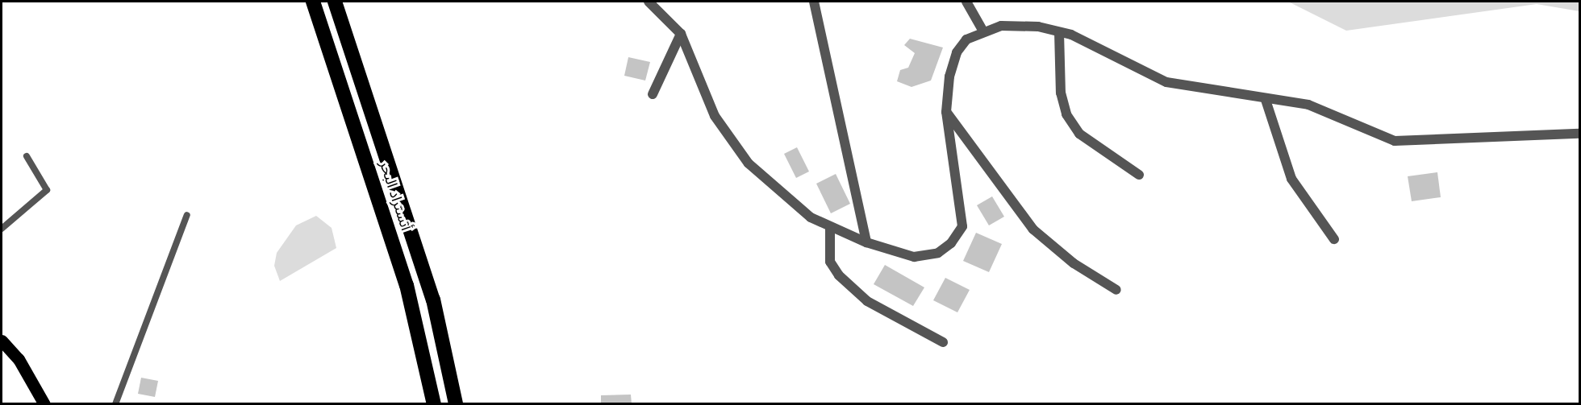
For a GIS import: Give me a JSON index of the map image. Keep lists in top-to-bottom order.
{
  "streets": {
    "highway": ["أتستراد البحر"]
  }
}
